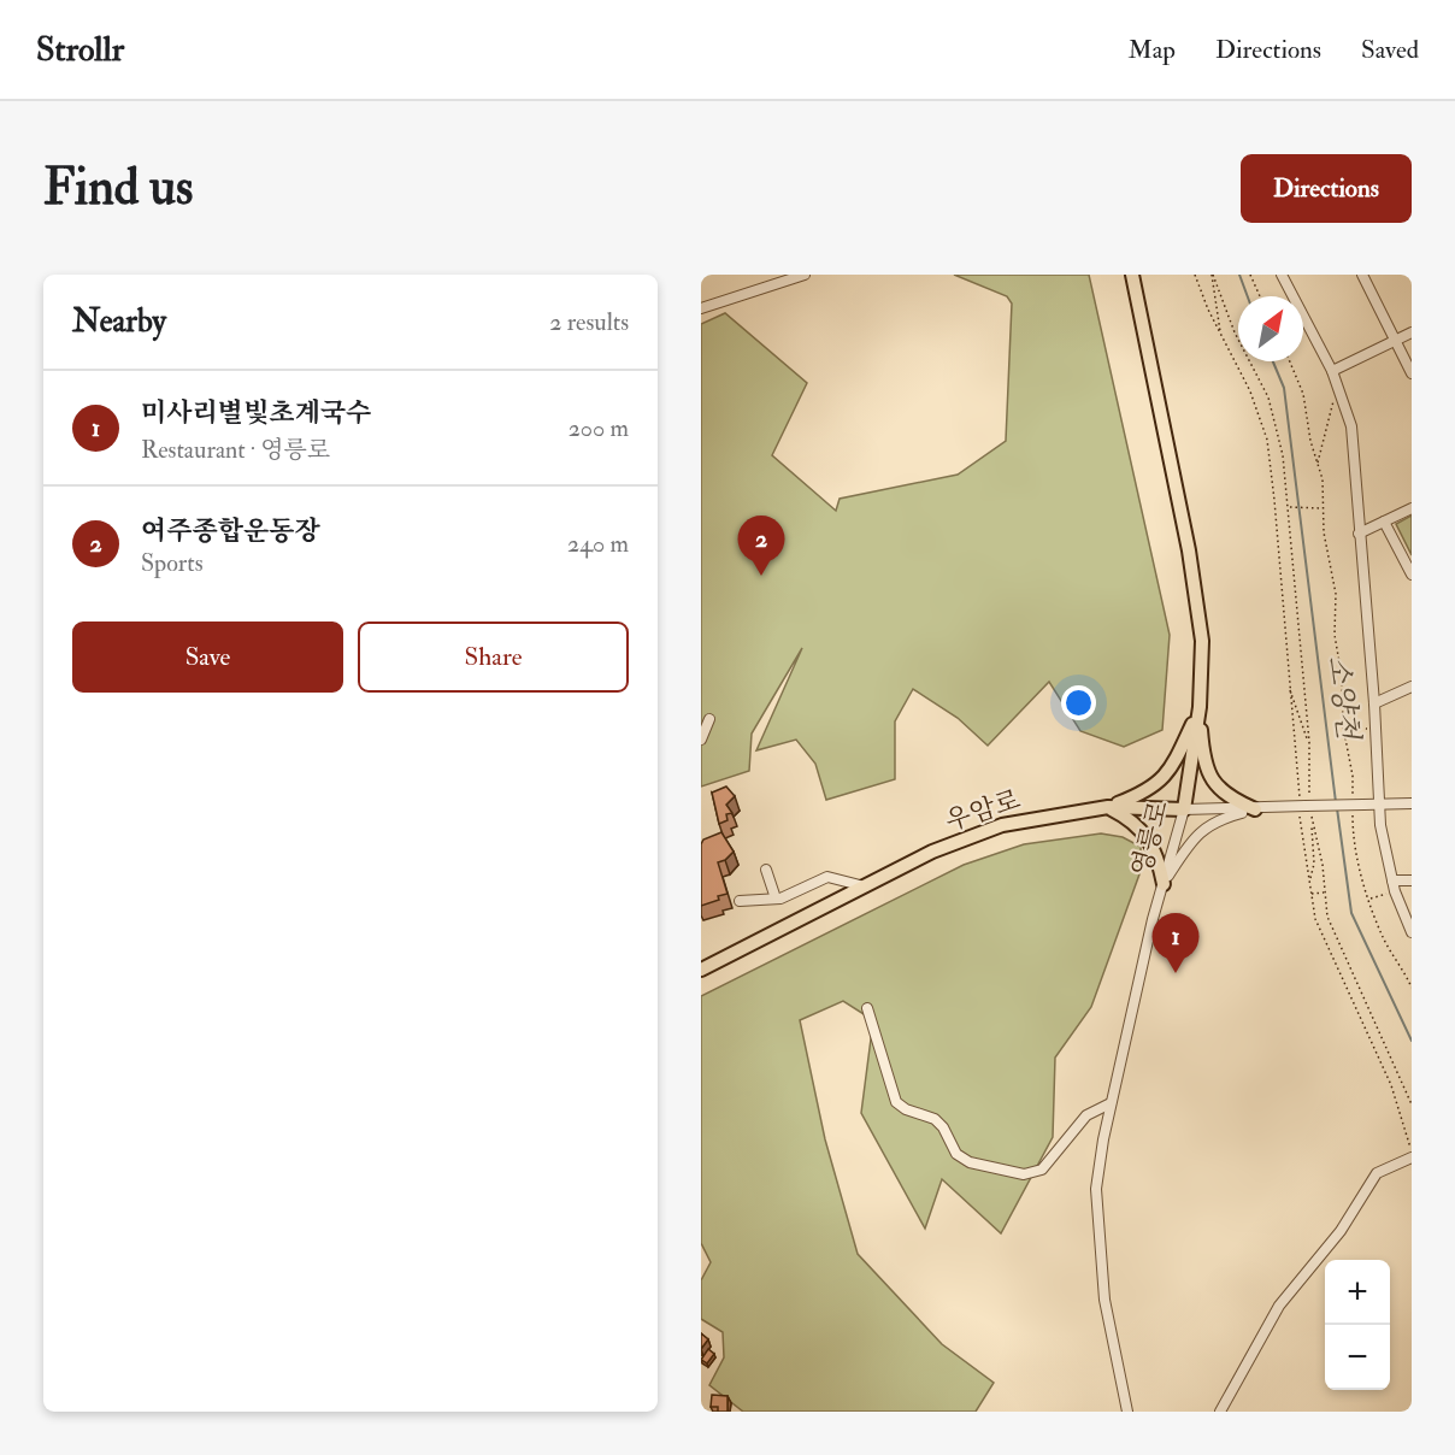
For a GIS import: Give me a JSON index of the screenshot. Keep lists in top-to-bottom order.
{
  "streets": {
    "main road": ["우암로", "영릉로"]
  },
  "crossings": [
    ["우암로", "영릉로"]
  ],
  "water": ["소양천"],
  "north": "top right",
  "page": {
    "header": "Strollr",
    "nav": ["Map", "Directions", "Saved"],
    "buttons": [
      "Directions",
      ["Save", "Share"]
    ],
    "title": "Find us",
    "heading": ["Nearby", "2 results"],
    "list": [
      {
        "mark": "1",
        "name": "미사리별빛초계국수",
        "note": "Restaurant · 영릉로",
        "value": "200 m"
      },
      {
        "mark": "2",
        "name": "여주종합운동장",
        "note": "Sports",
        "value": "240 m"
      }
    ],
    "pins": ["2", "1"],
    "map_buttons": ["+", "−"]
  }
}
